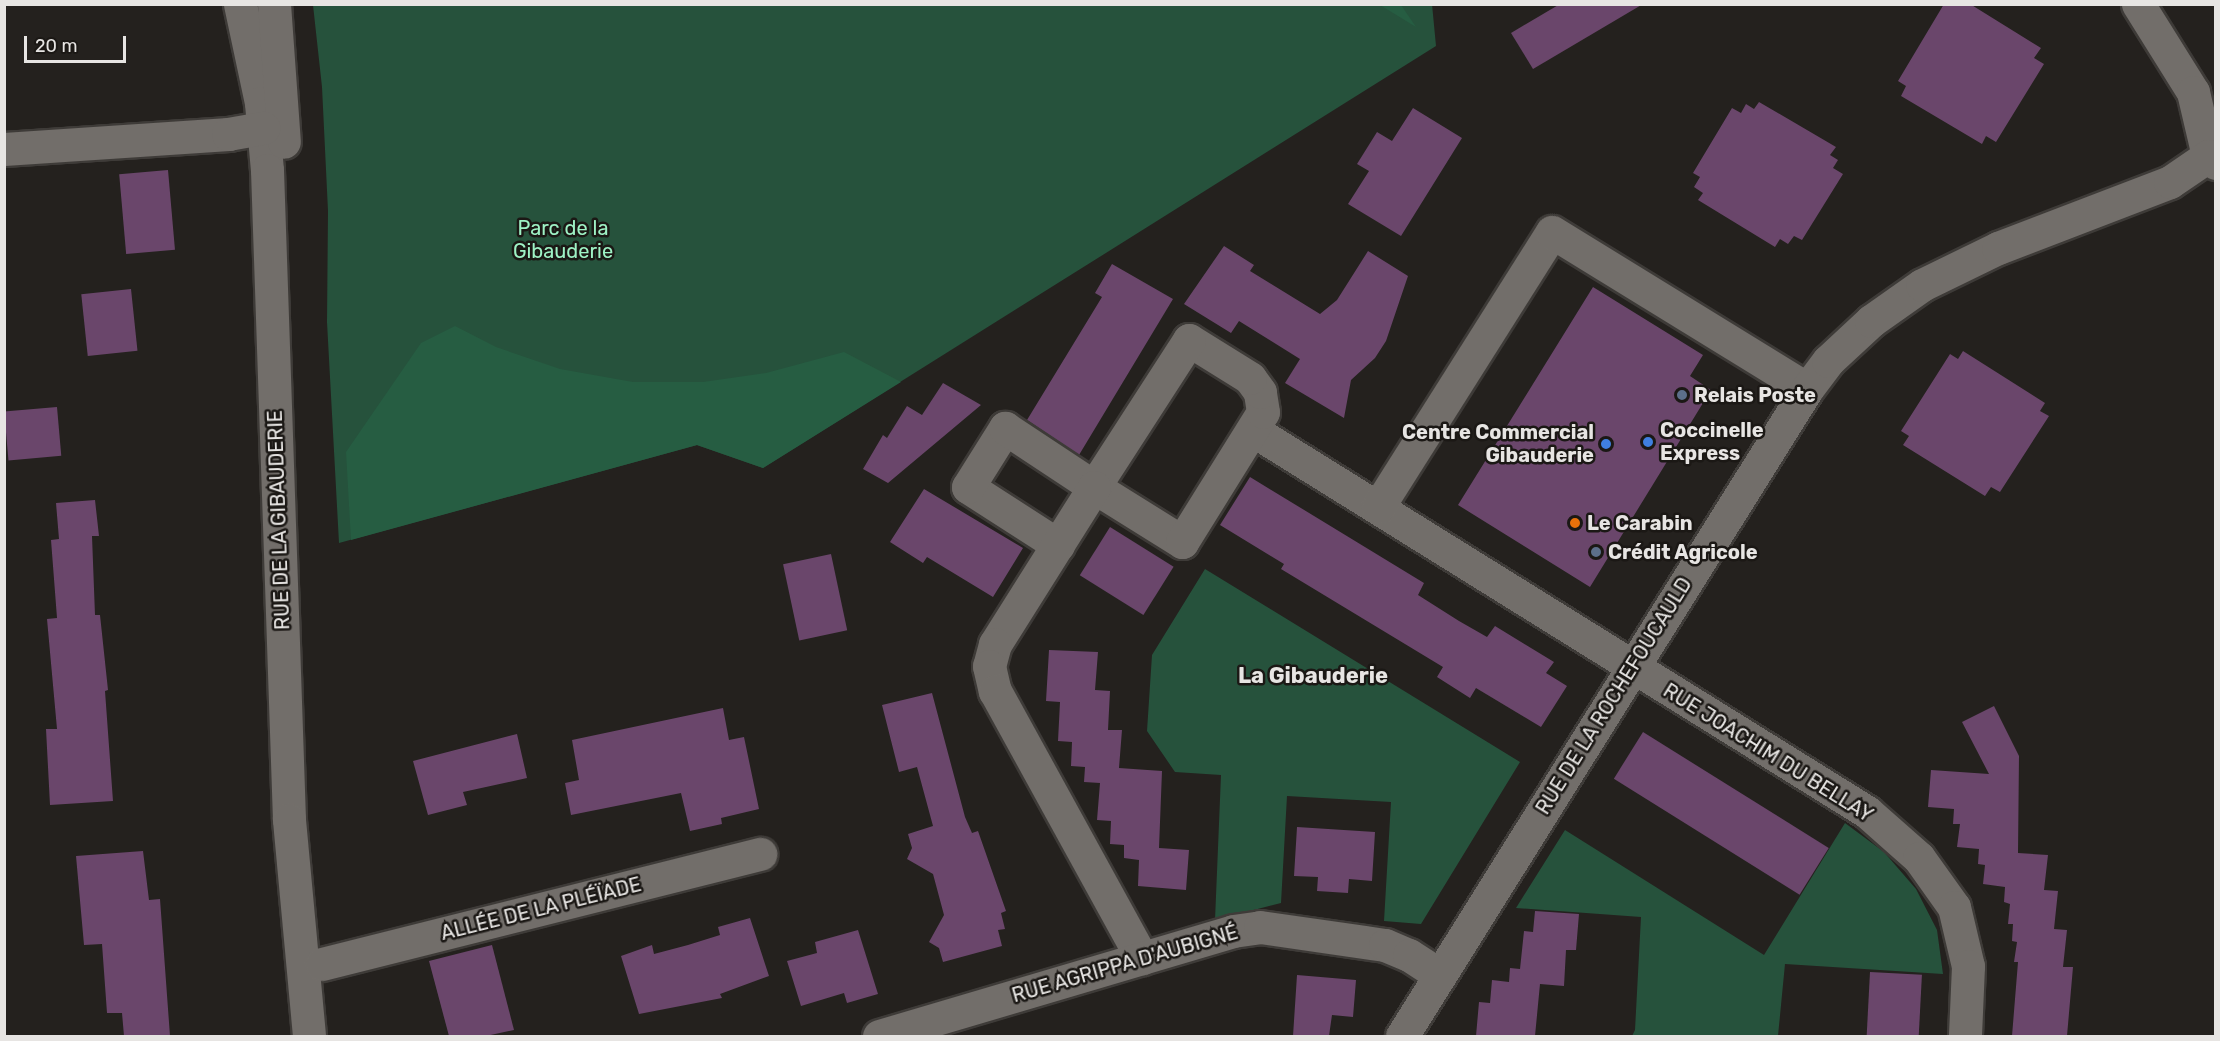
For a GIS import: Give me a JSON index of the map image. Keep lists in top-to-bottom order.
{
  "streets": {
    "street": [
      "RUE DE LA GIBAUDERIE",
      "RUE DE LA ROCHEFOUCAULD",
      "RUE JOACHIM DU BELLAY",
      "ALLÉE DE LA PLÉÏADE",
      "RUE AGRIPPA D'AUBIGNÉ"
    ]
  },
  "crossings": [
    ["RUE DE LA GIBAUDERIE", "ALLÉE DE LA PLÉÏADE"],
    ["RUE DE LA ROCHEFOUCAULD", "RUE JOACHIM DU BELLAY"],
    ["RUE DE LA ROCHEFOUCAULD", "RUE AGRIPPA D'AUBIGNÉ"]
  ],
  "districts": ["La Gibauderie"],
  "parks": ["Parc de la Gibauderie"],
  "places": [
    "Relais Poste",
    "Coccinelle Express",
    "Centre Commercial Gibauderie",
    "Le Carabin",
    "Crédit Agricole"
  ],
  "scale_bar": "20 m"
}
